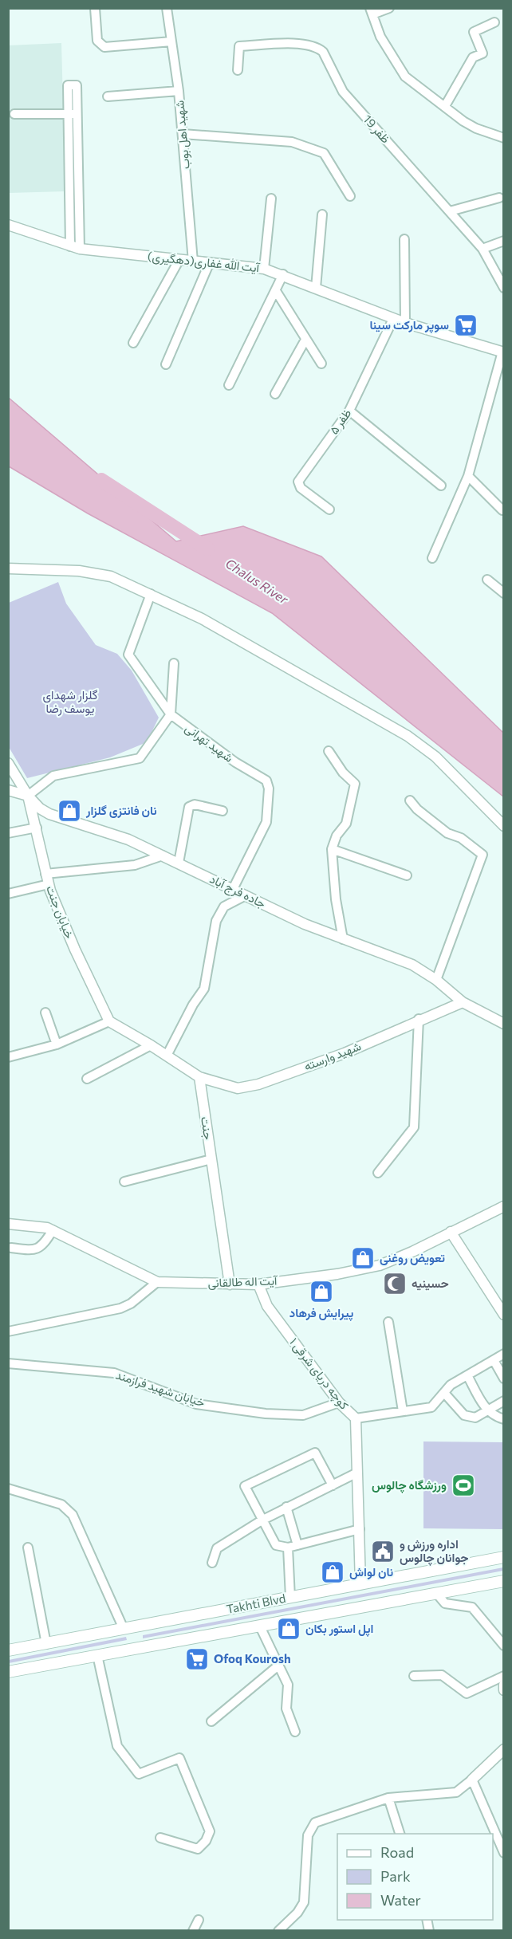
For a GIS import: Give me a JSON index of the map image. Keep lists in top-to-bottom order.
{
  "streets": {
    "main road": ["Takhti Blvd"],
    "street": [
      "ظفر 19",
      "شهید اهل بوب",
      "آیت الله غفاری(دهگیری)",
      "ظفر ۵",
      "شهید تهرانی",
      "جاده فرج آباد",
      "خیابان جنت",
      "شهید وارسته",
      "جنت",
      "آیت اله طالقانی",
      "کوچه دریای شرقی ۱",
      "خیابان شهید فرازمند"
    ]
  },
  "crossings": [
    ["شهید اهل بوب", "آیت الله غفاری(دهگیری)"],
    ["آیت الله غفاری(دهگیری)", "ظفر ۵"],
    ["شهید تهرانی", "جاده فرج آباد"],
    ["جاده فرج آباد", "خیابان جنت"],
    ["جاده فرج آباد", "شهید وارسته"],
    ["شهید وارسته", "جنت"],
    ["جنت", "آیت اله طالقانی"],
    ["آیت اله طالقانی", "کوچه دریای شرقی ۱"],
    ["کوچه دریای شرقی ۱", "خیابان شهید فرازمند"],
    ["کوچه دریای شرقی ۱", "Takhti Blvd"]
  ],
  "water": ["Chalus River"],
  "parks": ["گلزار شهدای یوسف رضا"],
  "places": {
    "supermarket": ["سوپر مارکت سینا", "Ofoq Kourosh"],
    "shop": [
      "نان فانتزی گلزار",
      "تعویض روغنی",
      "پیرایش فرهاد",
      "نان لواش",
      "اپل استور بکان"
    ],
    "mosque": ["حسینیه"],
    "sports": ["ورزشگاه چالوس"],
    "public building": ["اداره ورزش و جوانان چالوس"]
  },
  "legend": ["Road", "Park", "Water"]
}
